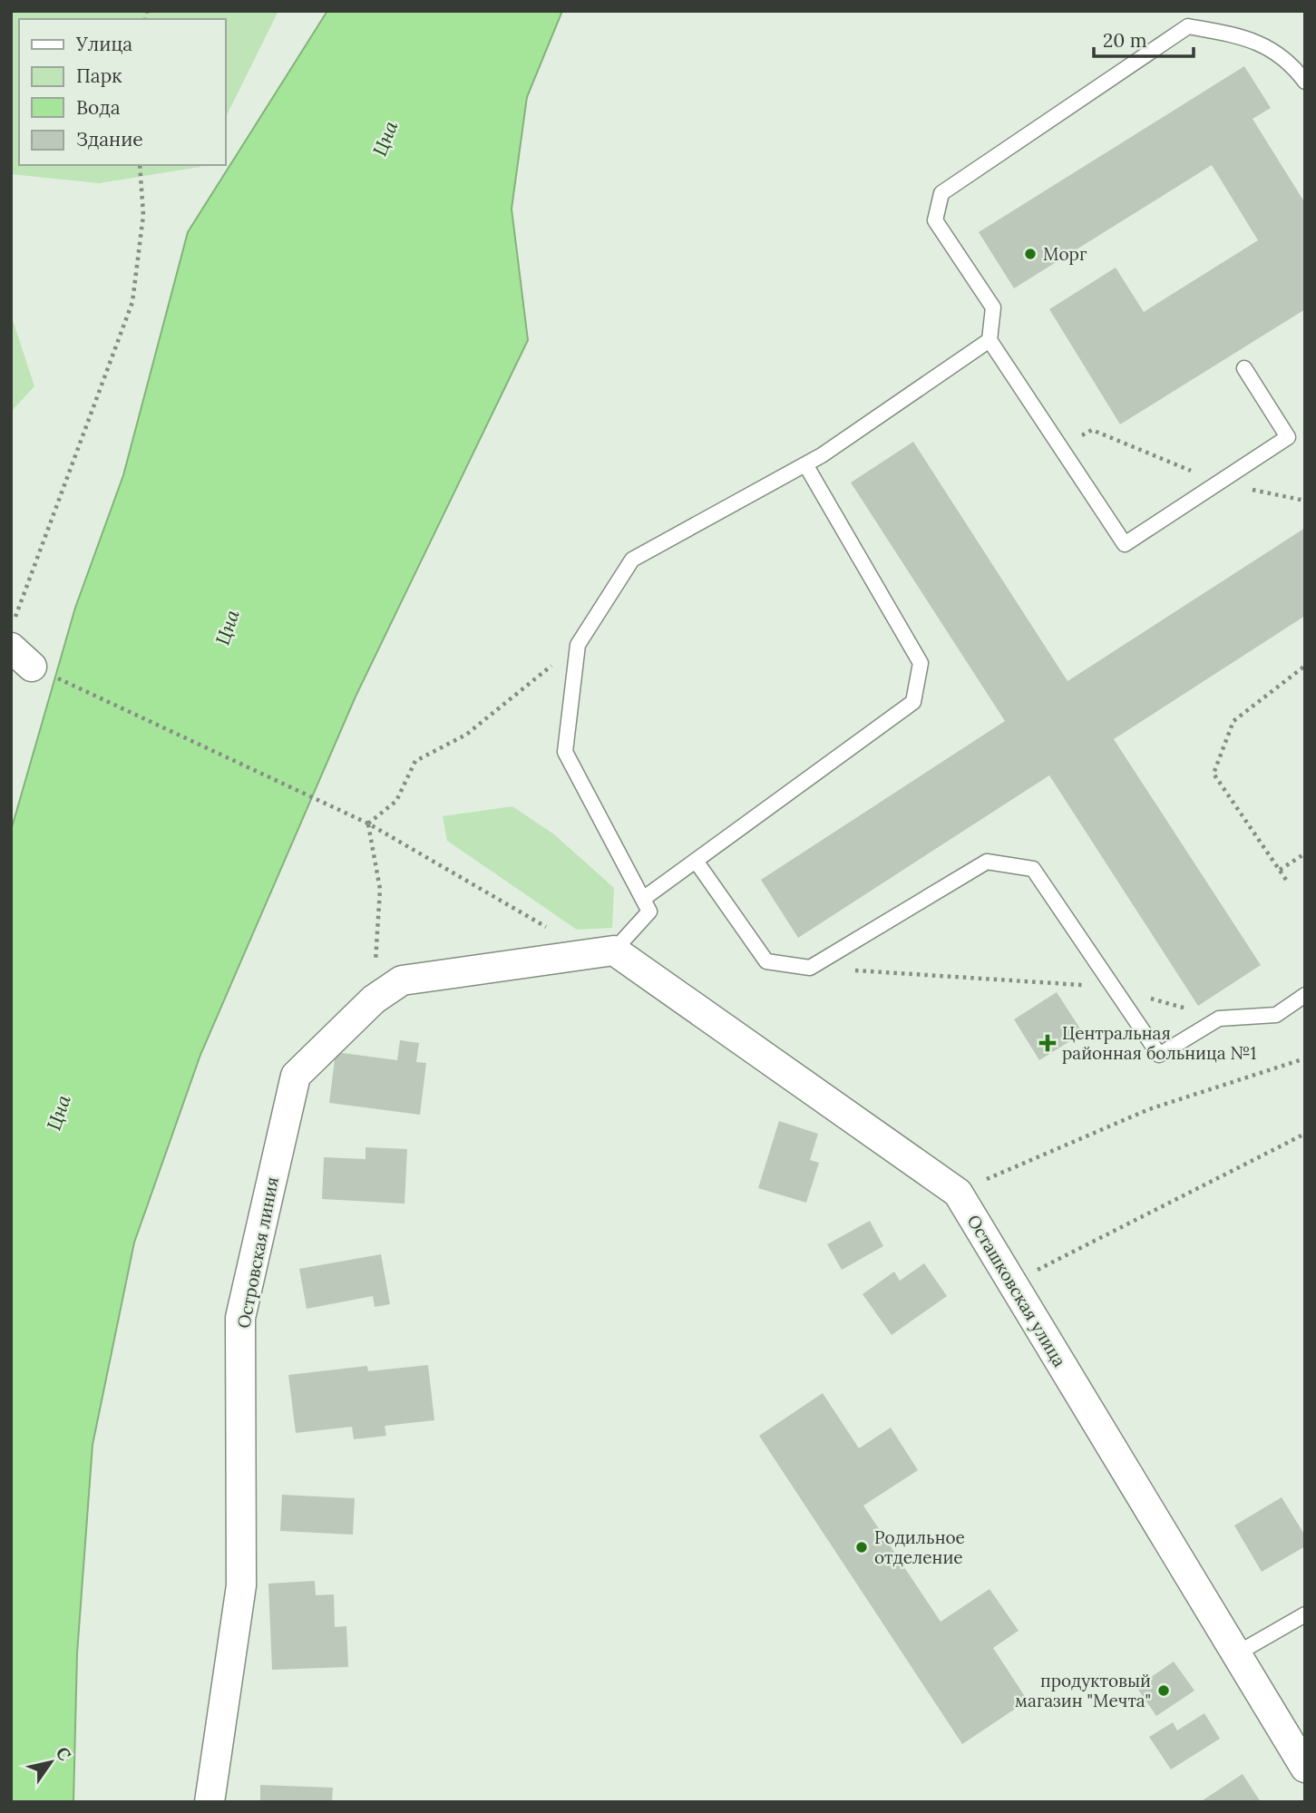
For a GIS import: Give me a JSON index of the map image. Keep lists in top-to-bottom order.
{
  "streets": {
    "street": ["Островская линия", "Осташковская улица"]
  },
  "crossings": [
    ["Островская линия", "Осташковская улица"]
  ],
  "water": ["Цна"],
  "places": {
    "other": ["Морг", "Родильное отделение", "продуктовый магазин \"Мечта\""],
    "health": ["Центральная районная больница №1"]
  },
  "legend": [
    "Улица",
    "Парк",
    "Вода",
    "Здание"
  ],
  "scale_bar": "20 m",
  "north": "top right"
}
